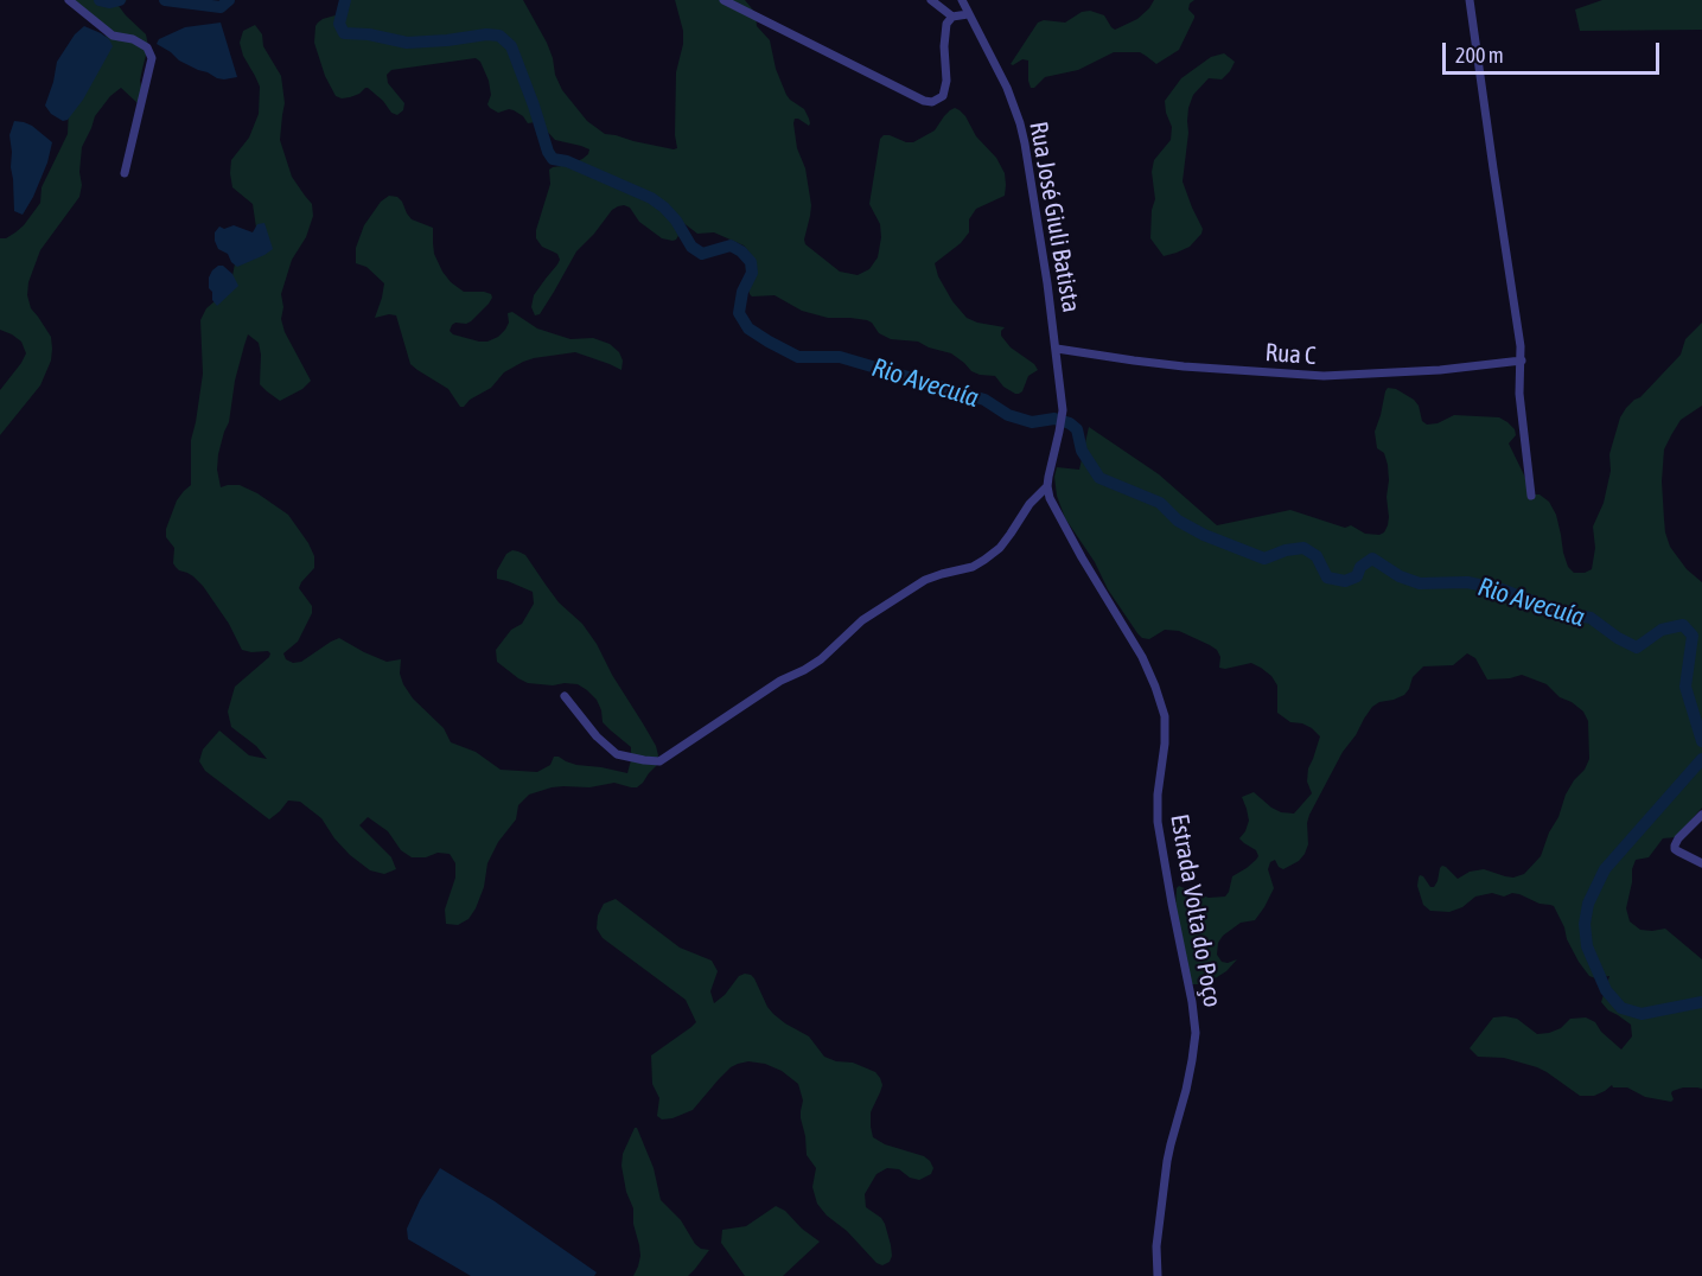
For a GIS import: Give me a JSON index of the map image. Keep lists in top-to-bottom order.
{
  "streets": {
    "street": ["Rua José Giuli Batista", "Rua C", "Estrada Volta do Poço"]
  },
  "crossings": [
    ["Rua José Giuli Batista", "Rua C"],
    ["Rua José Giuli Batista", "Estrada Volta do Poço"]
  ],
  "water": ["Rio Avecuía"],
  "scale_bar": "200 m"
}
